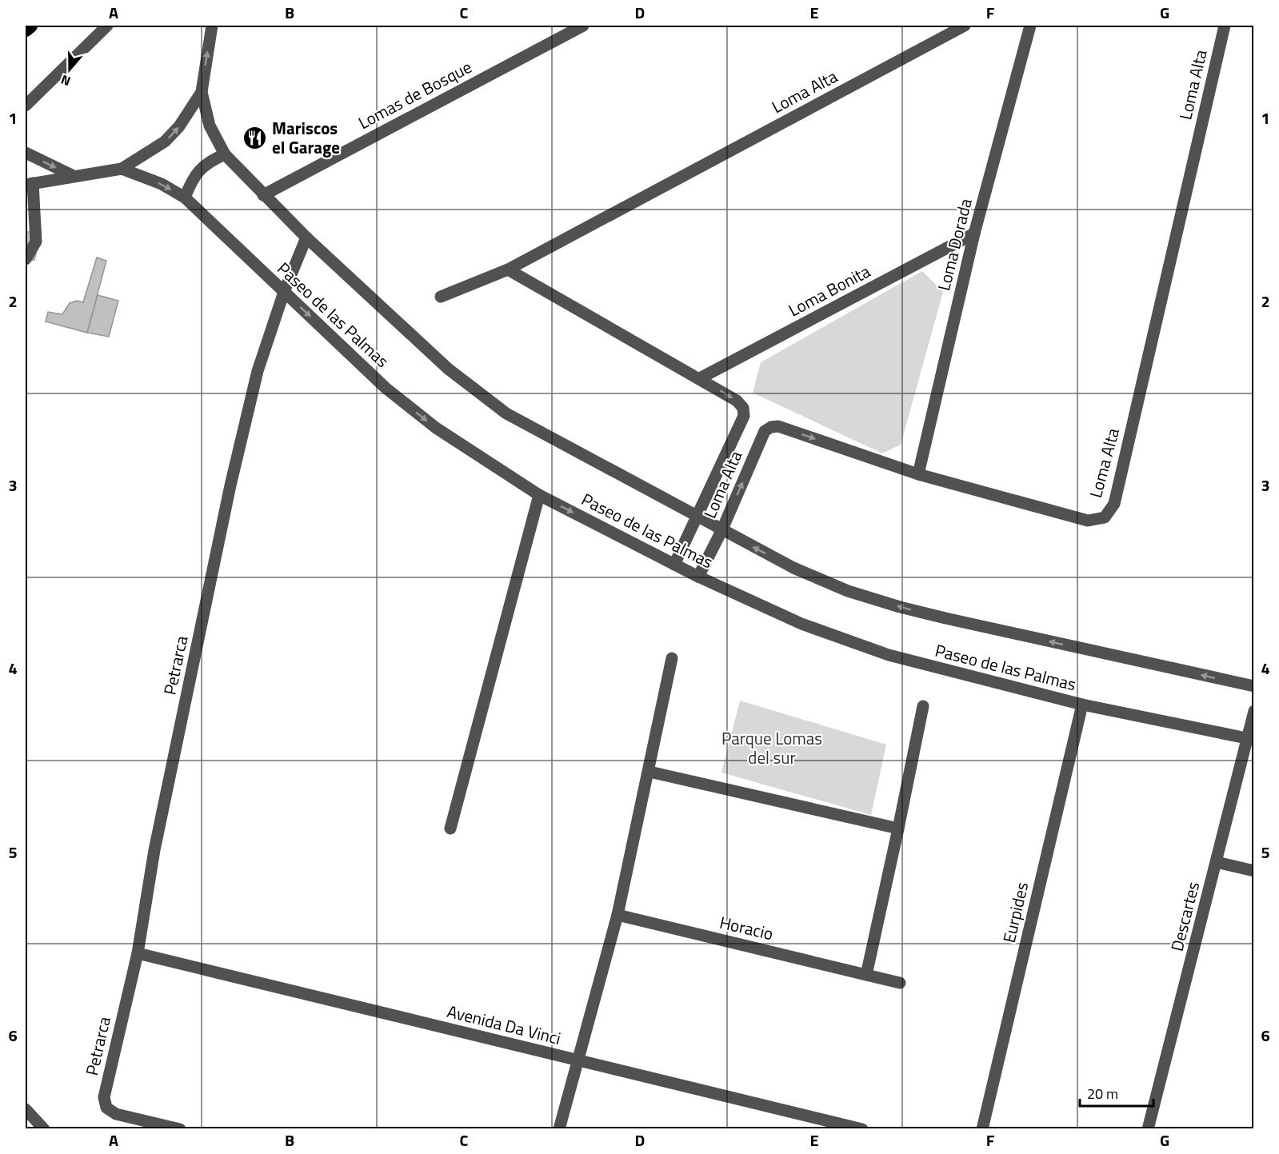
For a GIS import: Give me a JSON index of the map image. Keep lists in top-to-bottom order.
{
  "streets": {
    "street": [
      "Loma Alta",
      "Lomas de Bosque",
      "Loma Dorada",
      "Loma Bonita",
      "Paseo de las Palmas",
      "Petrarca",
      "Eurpides",
      "Descartes",
      "Horacio",
      "Avenida Da Vinci"
    ]
  },
  "crossings": [
    ["Loma Alta", "Loma Dorada"],
    ["Loma Alta", "Loma Bonita"],
    ["Loma Alta", "Paseo de las Palmas"],
    ["Lomas de Bosque", "Paseo de las Palmas"],
    ["Loma Dorada", "Loma Bonita"],
    ["Paseo de las Palmas", "Petrarca"],
    ["Paseo de las Palmas", "Eurpides"],
    ["Paseo de las Palmas", "Descartes"],
    ["Petrarca", "Avenida Da Vinci"]
  ],
  "parks": ["Parque Lomas del sur"],
  "places": {
    "restaurant": ["Mariscos el Garage"]
  },
  "scale_bar": "20 m",
  "north": "bottom",
  "grid": {
    "columns": [
      "A",
      "B",
      "C",
      "D",
      "E",
      "F",
      "G"
    ],
    "rows": [
      "1",
      "2",
      "3",
      "4",
      "5",
      "6"
    ]
  }
}
